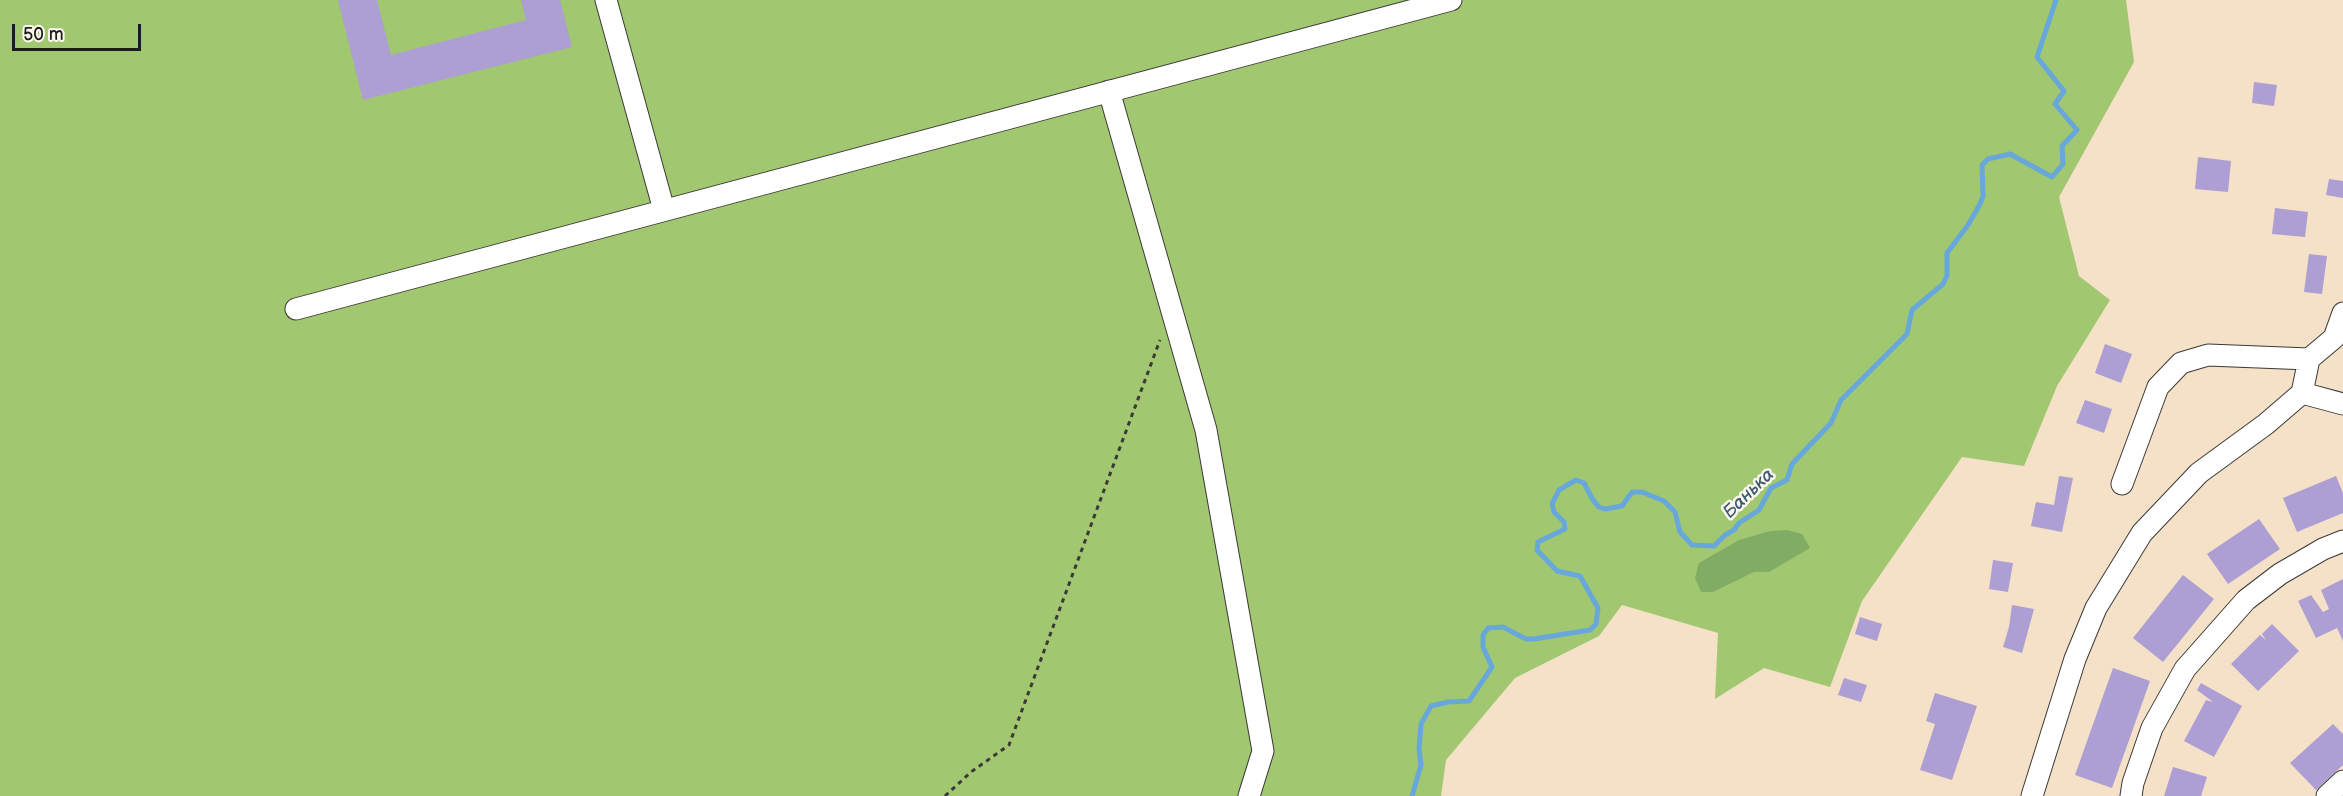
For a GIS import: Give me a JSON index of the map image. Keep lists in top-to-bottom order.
{
  "water": ["Банька"],
  "scale_bar": "50 m"
}
